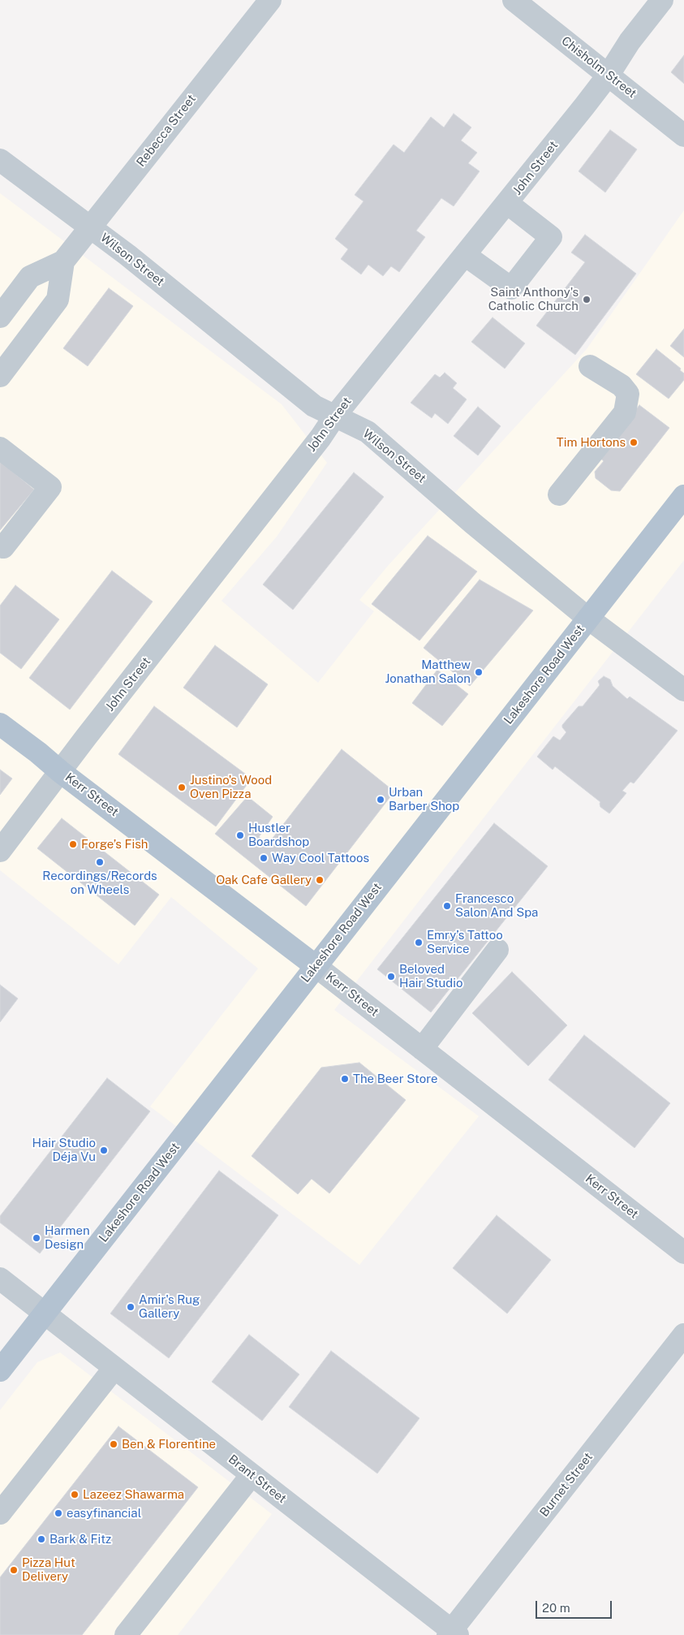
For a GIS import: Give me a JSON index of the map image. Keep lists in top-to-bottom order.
{
  "streets": {
    "main road": ["Lakeshore Road West", "Kerr Street"],
    "street": [
      "Chisholm Street",
      "Rebecca Street",
      "John Street",
      "Wilson Street",
      "Brant Street",
      "Burnet Street"
    ]
  },
  "crossings": [
    ["Chisholm Street", "John Street"],
    ["Rebecca Street", "Wilson Street"],
    ["John Street", "Wilson Street"],
    ["John Street", "Kerr Street"],
    ["Wilson Street", "Lakeshore Road West"],
    ["Lakeshore Road West", "Kerr Street"],
    ["Lakeshore Road West", "Brant Street"],
    ["Brant Street", "Burnet Street"]
  ],
  "places": [
    "Saint Anthony's Catholic Church",
    "Tim Hortons",
    "Matthew Jonathan Salon",
    "Justino's Wood Oven Pizza",
    "Urban Barber Shop",
    "Hustler Boardshop",
    "Forge’s Fish",
    "Way Cool Tattoos",
    "Recordings/Records on Wheels",
    "Oak Cafe Gallery",
    "Francesco Salon And Spa",
    "Emry’s Tattoo Service",
    "Beloved Hair Studio",
    "The Beer Store",
    "Hair Studio Déja Vu",
    "Harmen Design",
    "Amir's Rug Gallery",
    "Ben & Florentine",
    "Lazeez Shawarma",
    "easyfinancial",
    "Bark & Fitz",
    "Pizza Hut Delivery"
  ],
  "scale_bar": "20 m"
}
